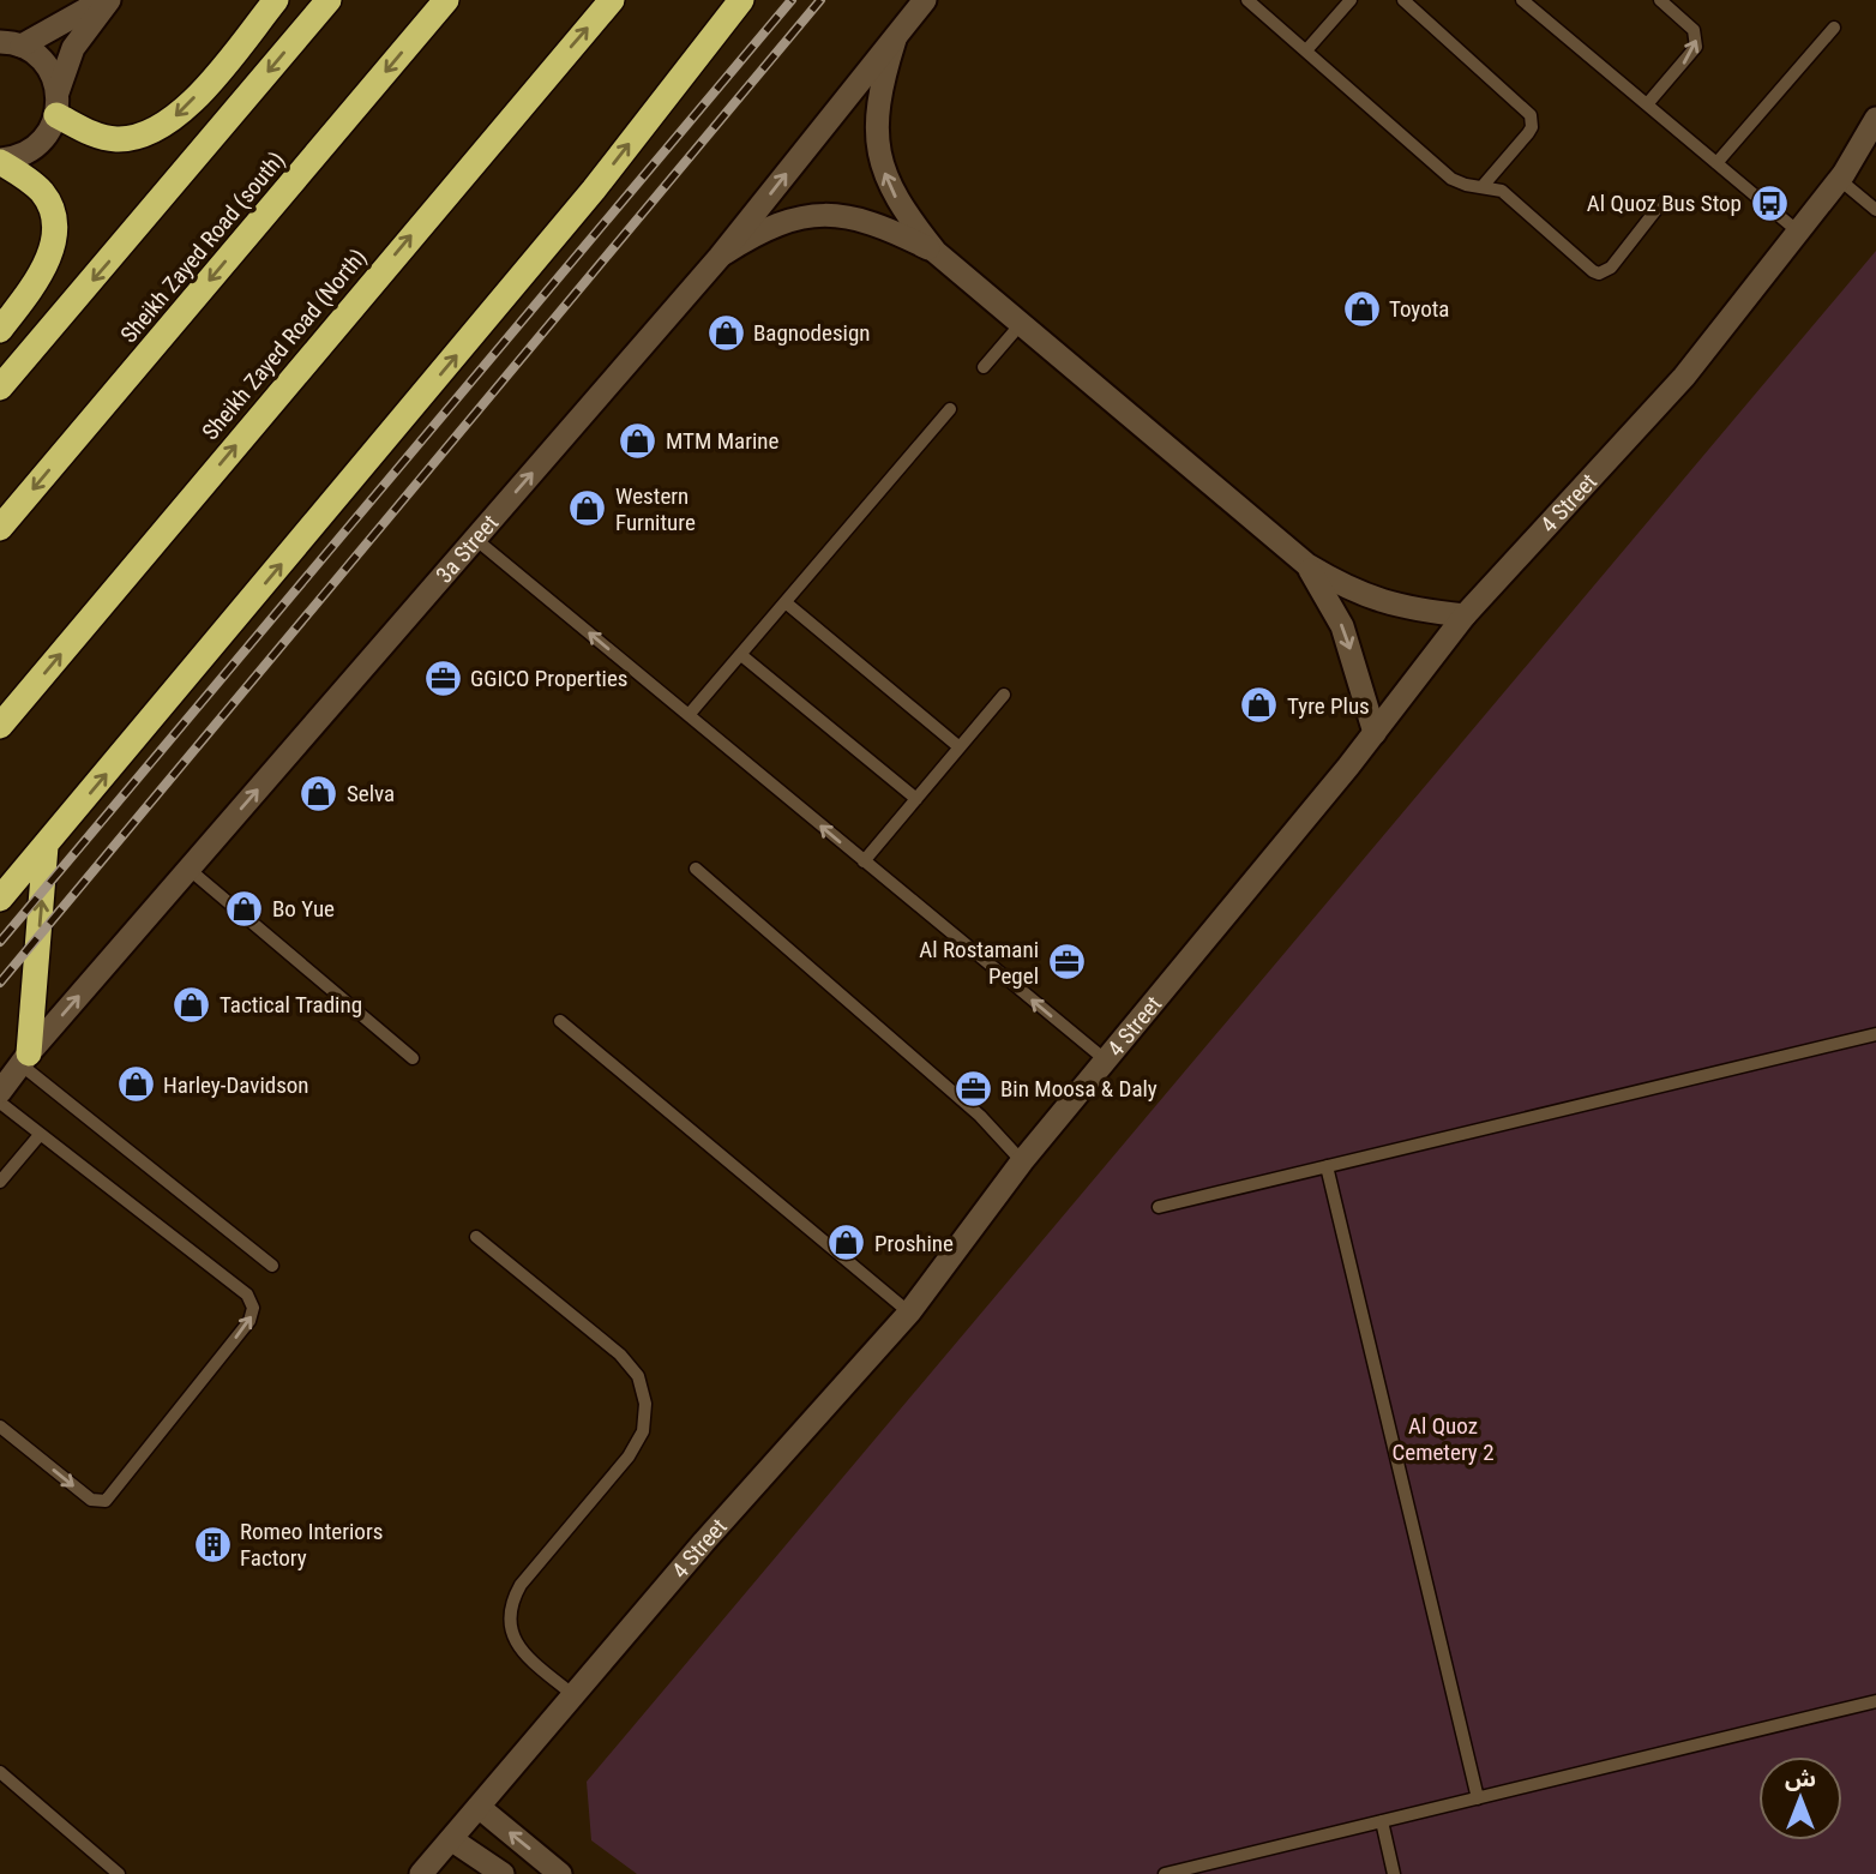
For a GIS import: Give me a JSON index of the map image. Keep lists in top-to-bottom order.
{
  "streets": {
    "highway": ["Sheikh Zayed Road (south)", "Sheikh Zayed Road (North)"],
    "street": ["4 Street", "3a Street"]
  },
  "one_way": ["3a Street"],
  "parks": ["Al Quoz Cemetery 2"],
  "places": {
    "bus stop": ["Al Quoz Bus Stop"],
    "shop": [
      "Toyota",
      "Bagnodesign",
      "MTM Marine",
      "Western Furniture",
      "Tyre Plus",
      "Selva",
      "Bo Yue",
      "Tactical Trading",
      "Harley-Davidson",
      "Proshine"
    ],
    "office": ["GGICO Properties", "Al Rostamani Pegel", "Bin Moosa & Daly"],
    "building": ["Romeo Interiors Factory"]
  },
  "north": "top"
}
